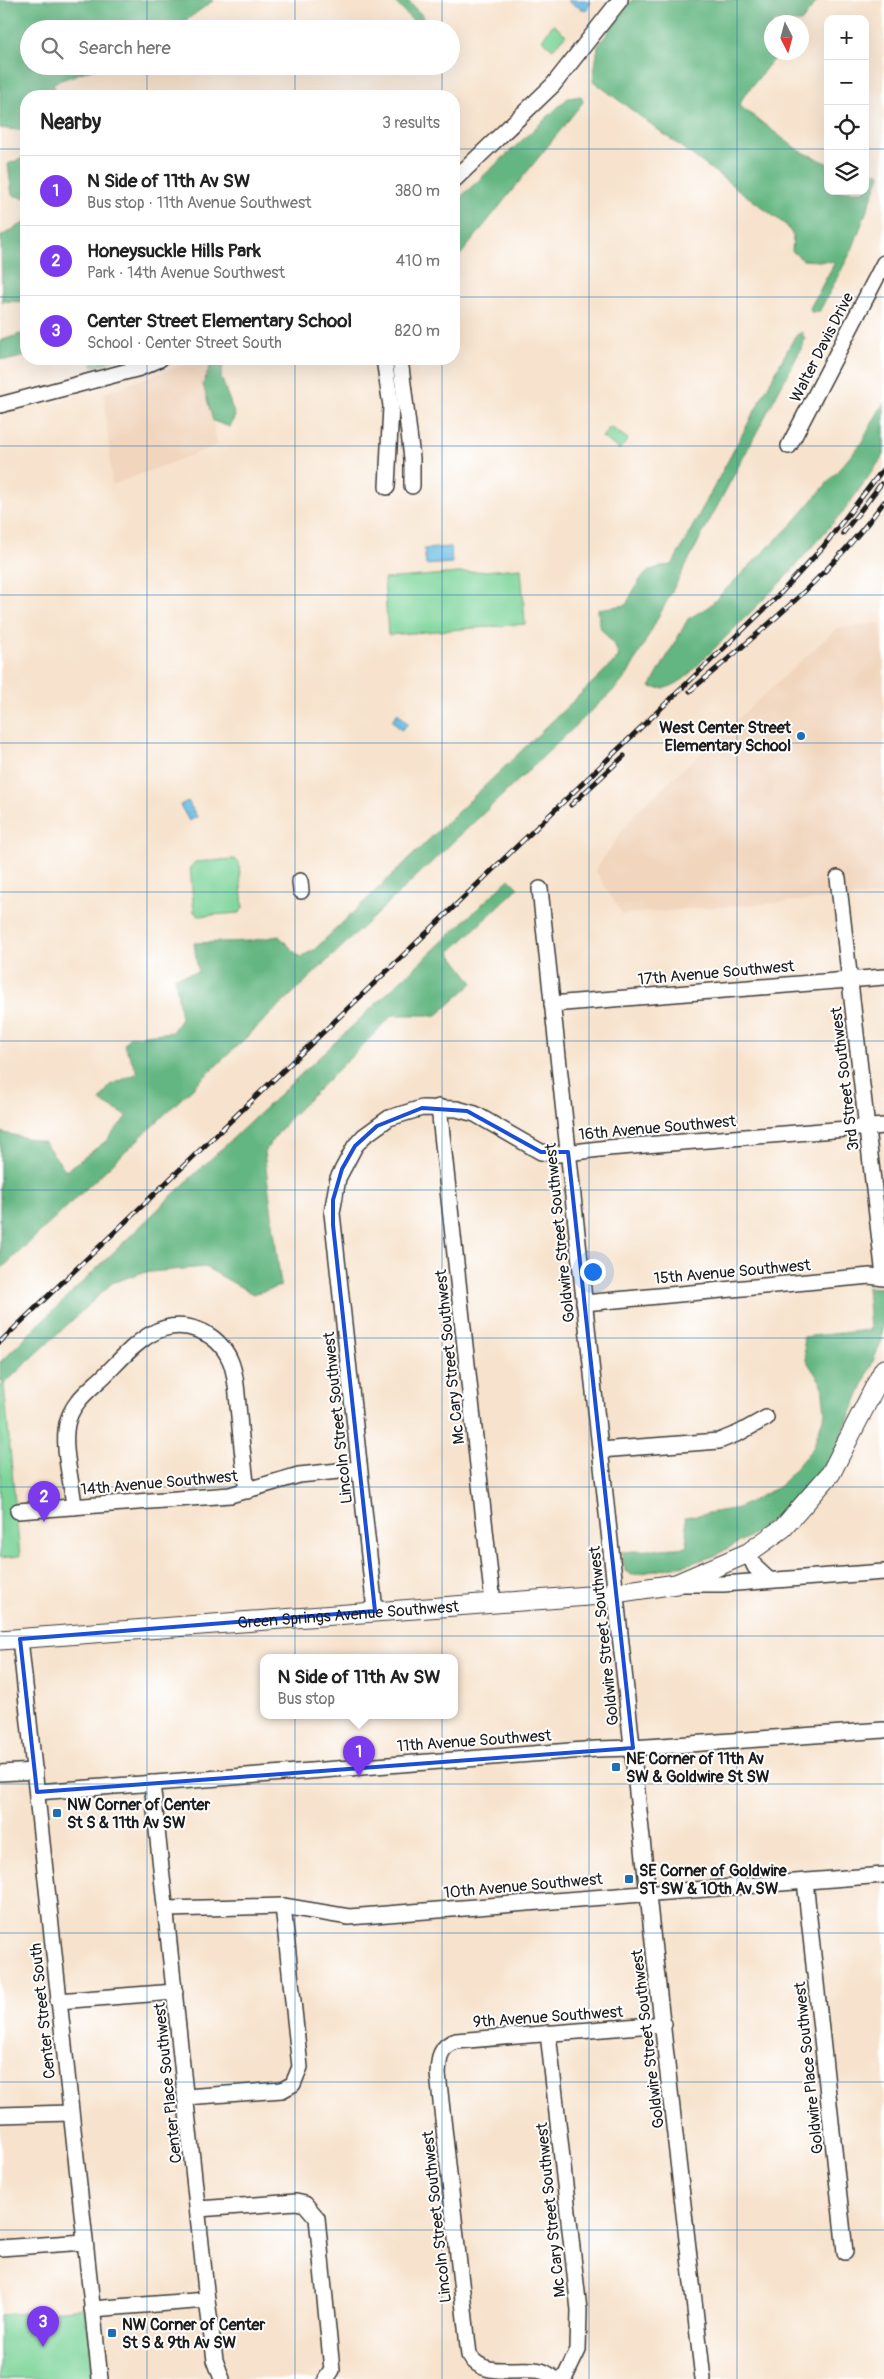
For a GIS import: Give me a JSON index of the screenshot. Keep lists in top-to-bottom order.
{
  "streets": {
    "main road": ["Green Springs Avenue Southwest"],
    "street": [
      "Walter Davis Drive",
      "17th Avenue Southwest",
      "3rd Street Southwest",
      "16th Avenue Southwest",
      "Goldwire Street Southwest",
      "15th Avenue Southwest",
      "Mc Cary Street Southwest",
      "Lincoln Street Southwest",
      "14th Avenue Southwest",
      "11th Avenue Southwest",
      "10th Avenue Southwest",
      "Center Street South",
      "9th Avenue Southwest",
      "Goldwire Place Southwest",
      "Center Place Southwest"
    ]
  },
  "crossings": [
    ["17th Avenue Southwest", "3rd Street Southwest"],
    ["17th Avenue Southwest", "Goldwire Street Southwest"],
    ["3rd Street Southwest", "16th Avenue Southwest"],
    ["3rd Street Southwest", "15th Avenue Southwest"],
    ["16th Avenue Southwest", "Goldwire Street Southwest"],
    ["16th Avenue Southwest", "Mc Cary Street Southwest"],
    ["16th Avenue Southwest", "Lincoln Street Southwest"],
    ["Goldwire Street Southwest", "15th Avenue Southwest"],
    ["Goldwire Street Southwest", "Green Springs Avenue Southwest"],
    ["Goldwire Street Southwest", "11th Avenue Southwest"],
    ["Goldwire Street Southwest", "10th Avenue Southwest"],
    ["Goldwire Street Southwest", "9th Avenue Southwest"],
    ["Mc Cary Street Southwest", "Green Springs Avenue Southwest"],
    ["Mc Cary Street Southwest", "9th Avenue Southwest"],
    ["Lincoln Street Southwest", "14th Avenue Southwest"],
    ["Lincoln Street Southwest", "Green Springs Avenue Southwest"],
    ["Lincoln Street Southwest", "9th Avenue Southwest"],
    ["Green Springs Avenue Southwest", "Center Street South"],
    ["11th Avenue Southwest", "Center Street South"],
    ["11th Avenue Southwest", "Center Place Southwest"],
    ["10th Avenue Southwest", "Goldwire Place Southwest"],
    ["10th Avenue Southwest", "Center Place Southwest"]
  ],
  "places": {
    "other": ["West Center Street Elementary School"],
    "transit": [
      "NE Corner of 11th Av SW & Goldwire St SW",
      "NW Corner of Center St S & 11th Av SW",
      "SE Corner of Goldwire ST SW & 10th Av SW",
      "NW Corner of Center St S & 9th Av SW"
    ]
  },
  "north": "bottom",
  "page": {
    "map_buttons": ["+", "−"],
    "search": "Search here",
    "heading": ["Nearby", "3 results"],
    "list": [
      {
        "mark": "1",
        "name": "N Side of 11th Av SW",
        "note": "Bus stop · 11th Avenue Southwest",
        "value": "380 m"
      },
      {
        "mark": "2",
        "name": "Honeysuckle Hills Park",
        "note": "Park · 14th Avenue Southwest",
        "value": "410 m"
      },
      {
        "mark": "3",
        "name": "Center Street Elementary School",
        "note": "School · Center Street South",
        "value": "820 m"
      }
    ],
    "pins": ["2", "1", "3"],
    "popup": ["N Side of 11th Av SW", "Bus stop"]
  }
}
